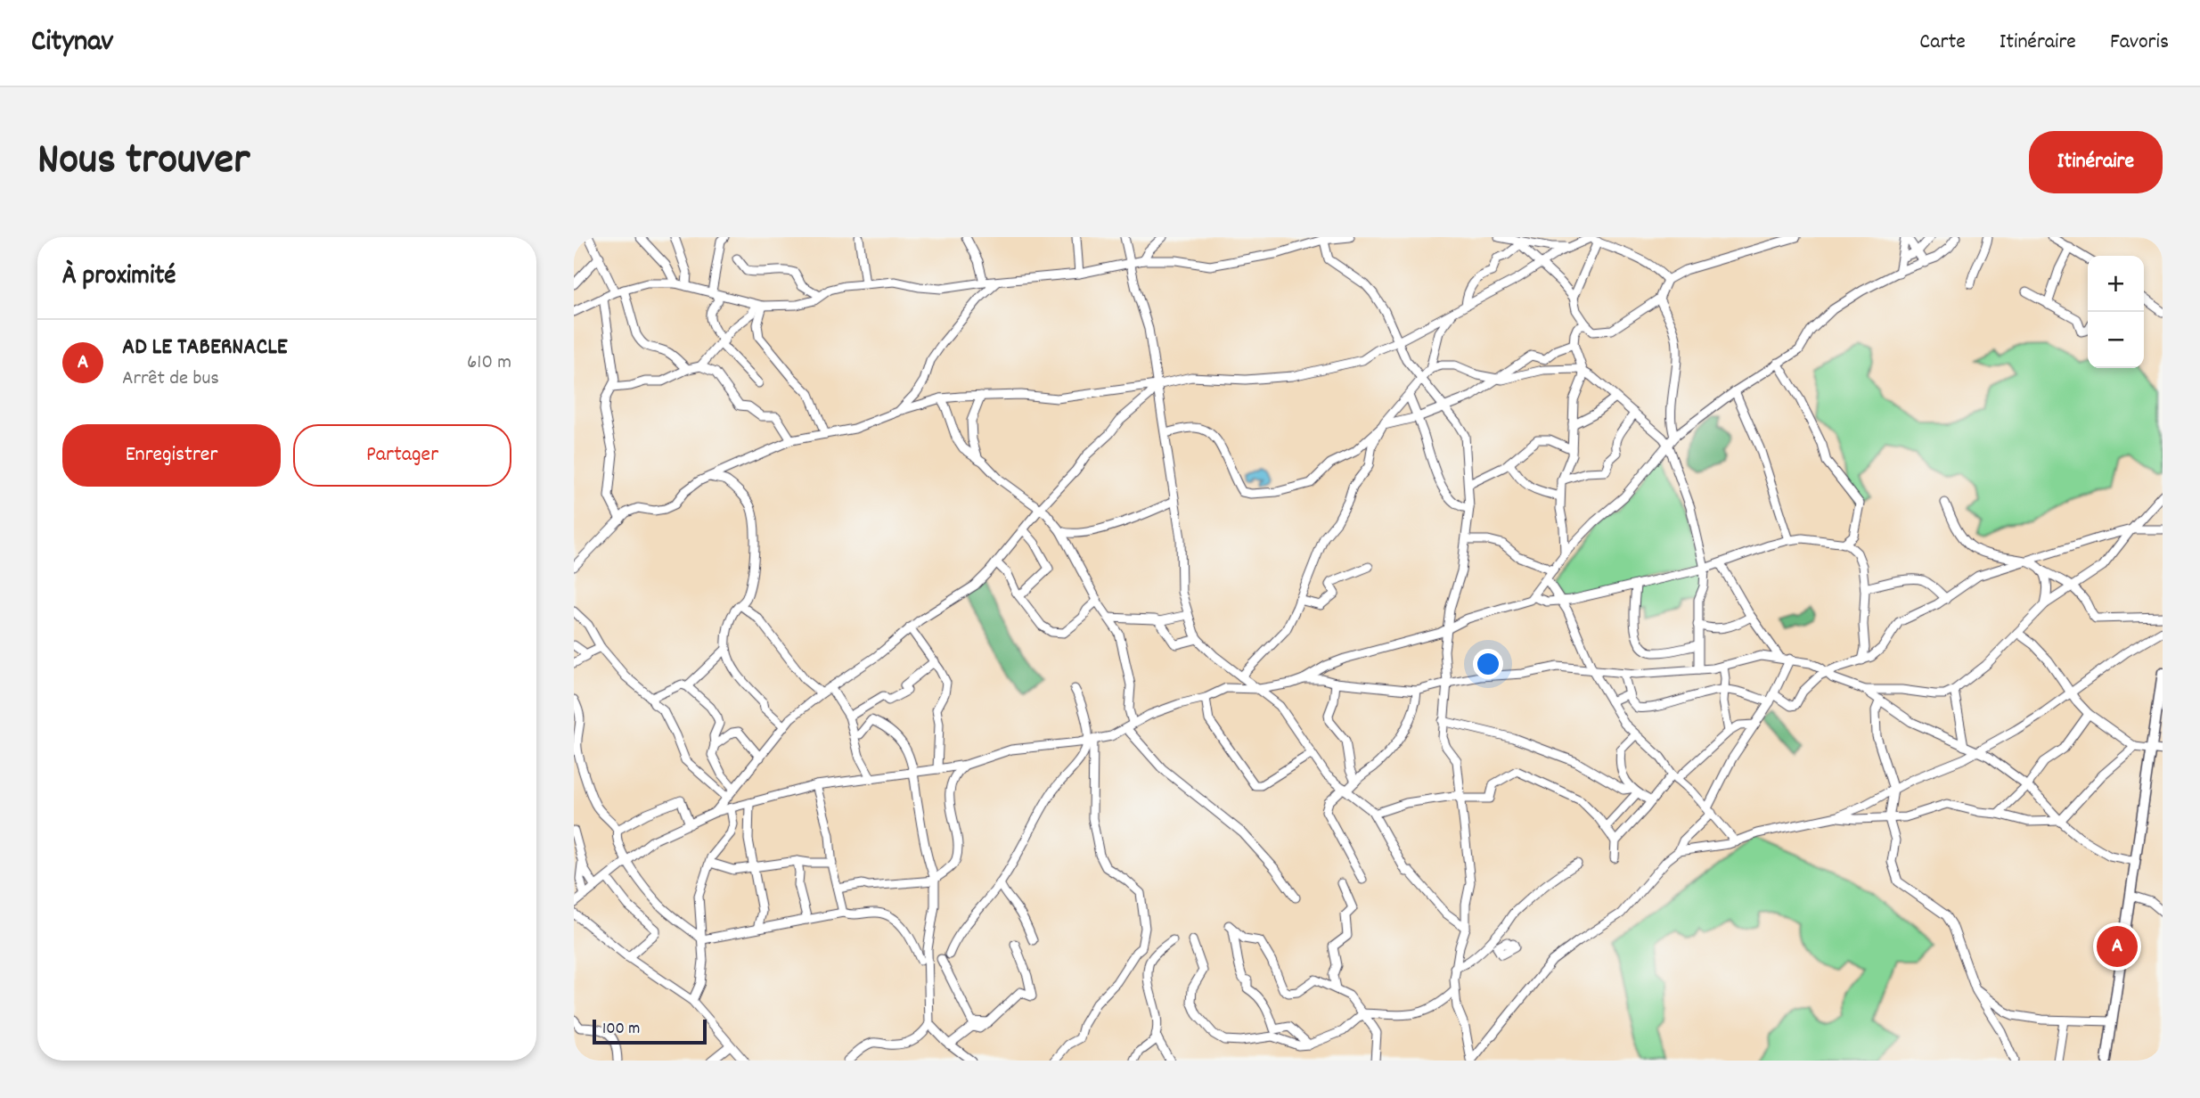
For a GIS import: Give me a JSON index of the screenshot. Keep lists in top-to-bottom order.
{
  "scale_bar": "100 m",
  "page": {
    "header": "Citynav",
    "nav": ["Carte", "Itinéraire", "Favoris"],
    "title": "Nous trouver",
    "buttons": [
      "Itinéraire",
      ["Enregistrer", "Partager"]
    ],
    "heading": "À proximité",
    "map_buttons": ["+", "−"],
    "list": [
      {
        "mark": "A",
        "name": "AD LE TABERNACLE",
        "note": "Arrêt de bus",
        "value": "610 m"
      }
    ],
    "pins": "A",
    "scale": "100 m"
  }
}
